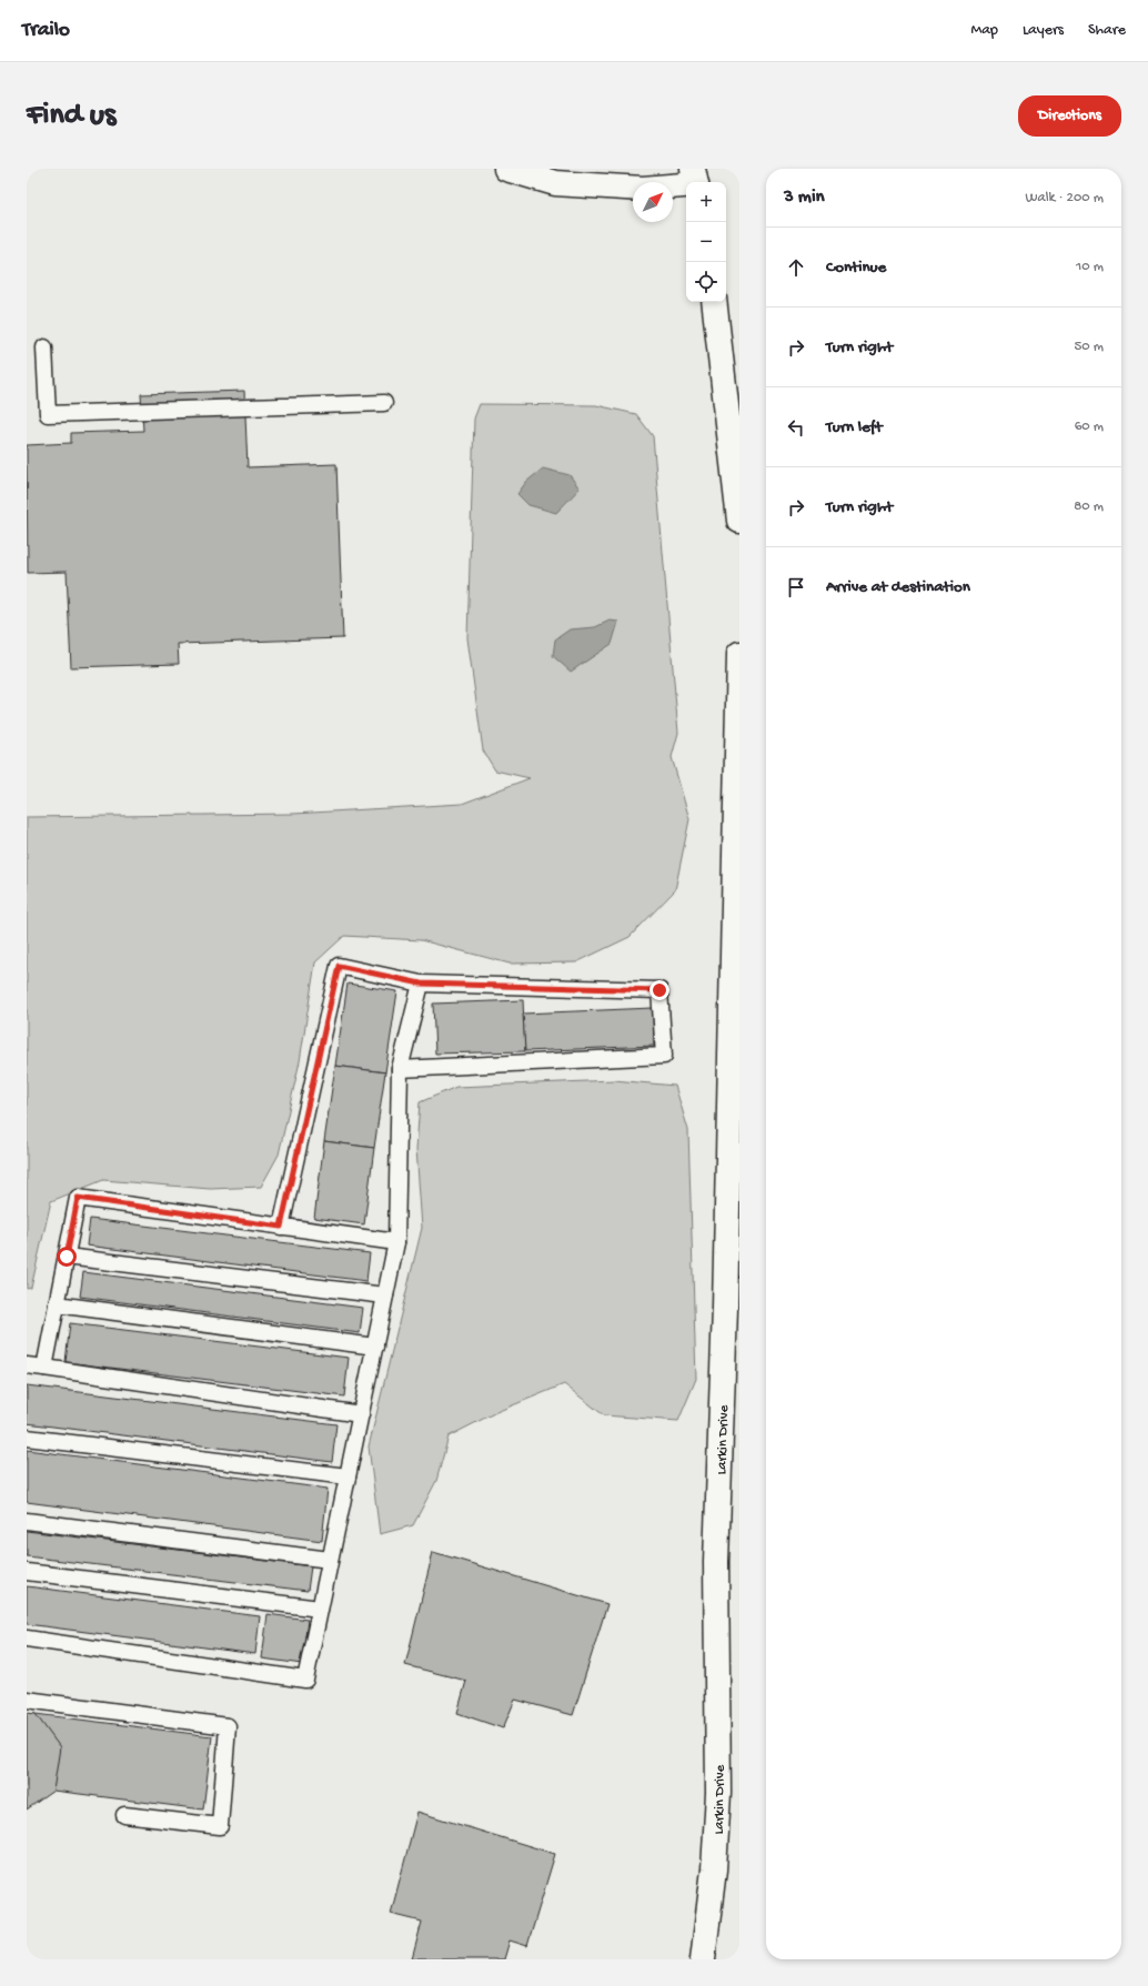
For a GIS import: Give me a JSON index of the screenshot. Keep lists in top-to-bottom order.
{
  "streets": {
    "street": ["Larkin Drive"]
  },
  "north": "top right",
  "page": {
    "header": "Trailo",
    "nav": ["Map", "Layers", "Share"],
    "buttons": "Directions",
    "title": "Find us",
    "heading": ["3 min", "Walk · 200 m"],
    "map_buttons": ["+", "−"],
    "list": [
      ["Continue", "10 m"],
      ["Turn right", "50 m"],
      ["Turn left", "60 m"],
      ["Turn right", "80 m"],
      "Arrive at destination"
    ]
  }
}
